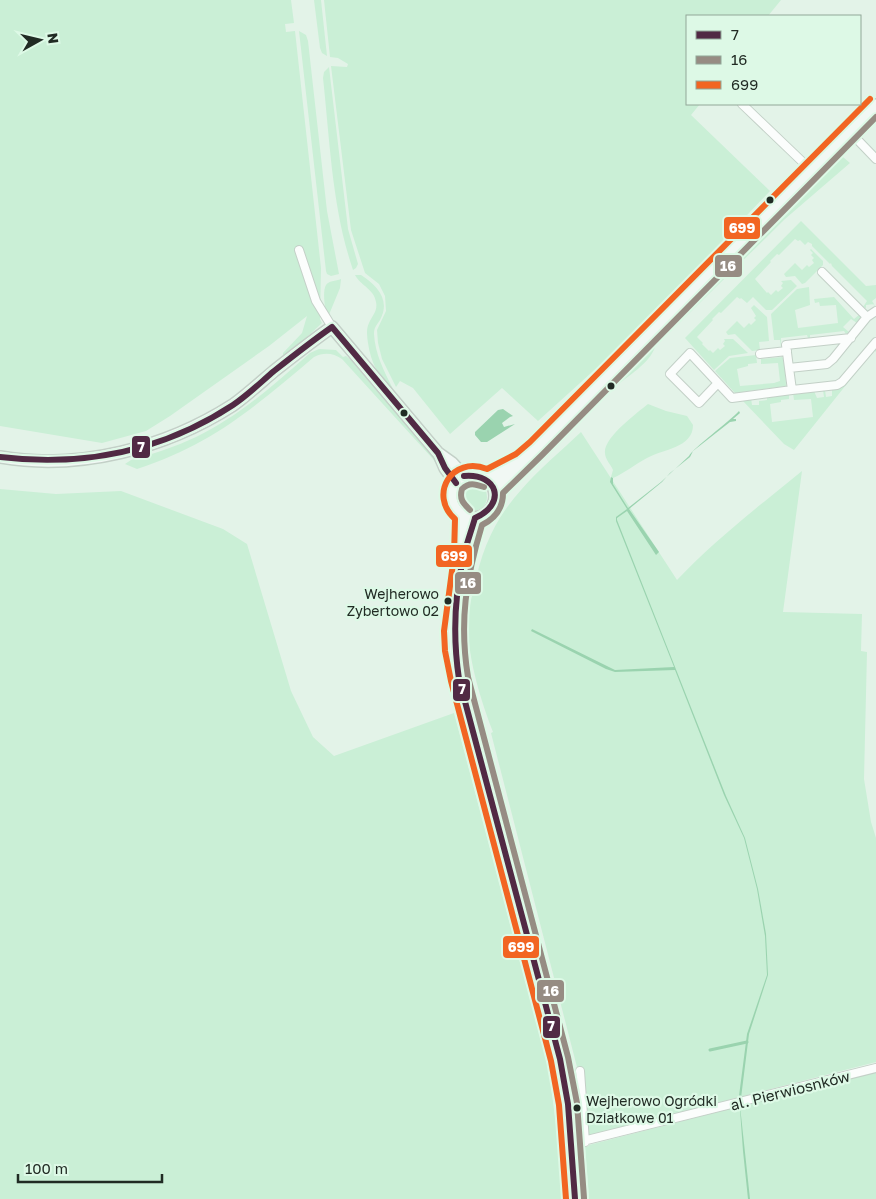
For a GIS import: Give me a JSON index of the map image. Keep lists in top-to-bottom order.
{
  "streets": {
    "street": ["al. Pierwiosnków"]
  },
  "places": ["Wejherowo Zybertowo 02", "Wejherowo Ogródki Działkowe 01"],
  "lines": ["transit line 699", "transit line 16", "transit line 7"],
  "legend": ["7", "16", "699"],
  "scale_bar": "100 m",
  "north": "right"
}
